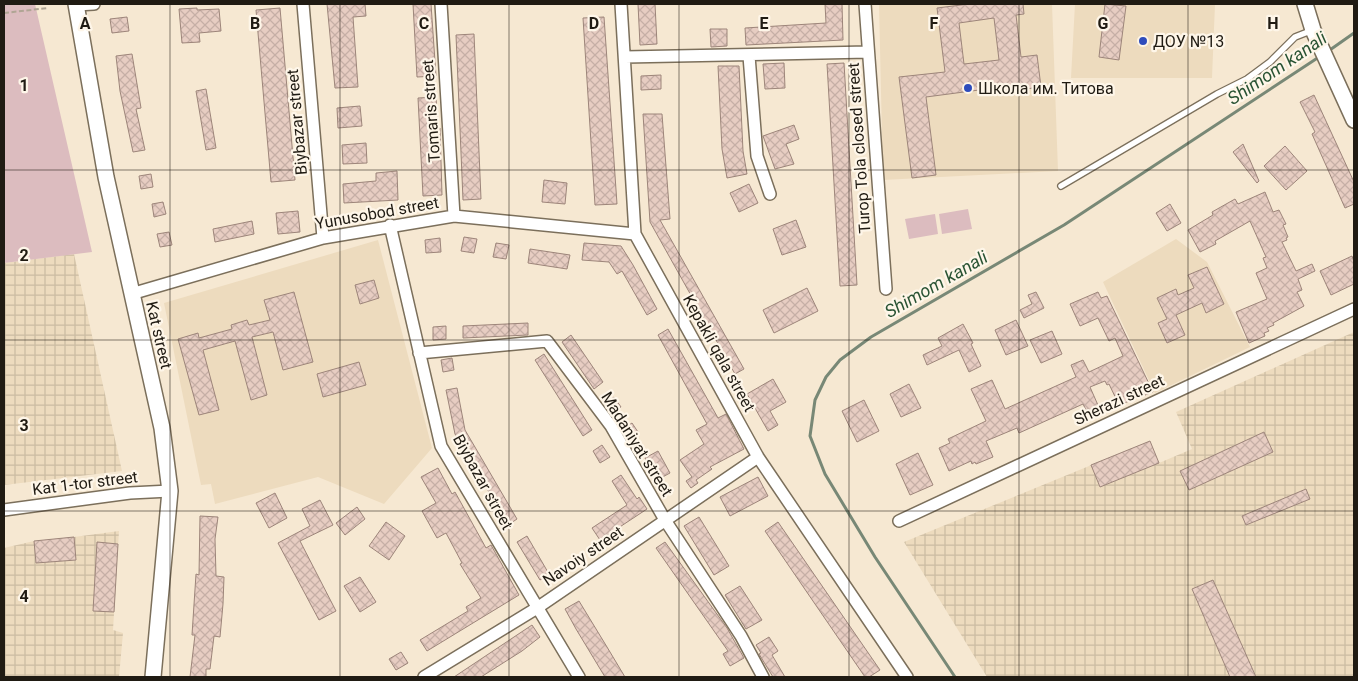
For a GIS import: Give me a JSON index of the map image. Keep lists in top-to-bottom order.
{
  "streets": {
    "street": [
      "Tomaris street",
      "Biybazar street",
      "Turop Tola closed street",
      "Yunusobod street",
      "Kat street",
      "Kepakli qala street",
      "Sherazi street",
      "Madaniyat street",
      "Kat 1-tor street",
      "Navoiy street"
    ]
  },
  "crossings": [
    ["Tomaris street", "Yunusobod street"],
    ["Biybazar street", "Yunusobod street"],
    ["Biybazar street", "Madaniyat street"],
    ["Biybazar street", "Navoiy street"],
    ["Yunusobod street", "Kat street"],
    ["Yunusobod street", "Kepakli qala street"],
    ["Kat street", "Kat 1-tor street"],
    ["Kepakli qala street", "Navoiy street"],
    ["Madaniyat street", "Navoiy street"]
  ],
  "water": ["Shimom kanali"],
  "places": ["ДОУ №13", "Школа им. Титова"],
  "grid": {
    "columns": [
      "A",
      "B",
      "C",
      "D",
      "E",
      "F",
      "G",
      "H"
    ],
    "rows": [
      "1",
      "2",
      "3",
      "4"
    ]
  }
}
